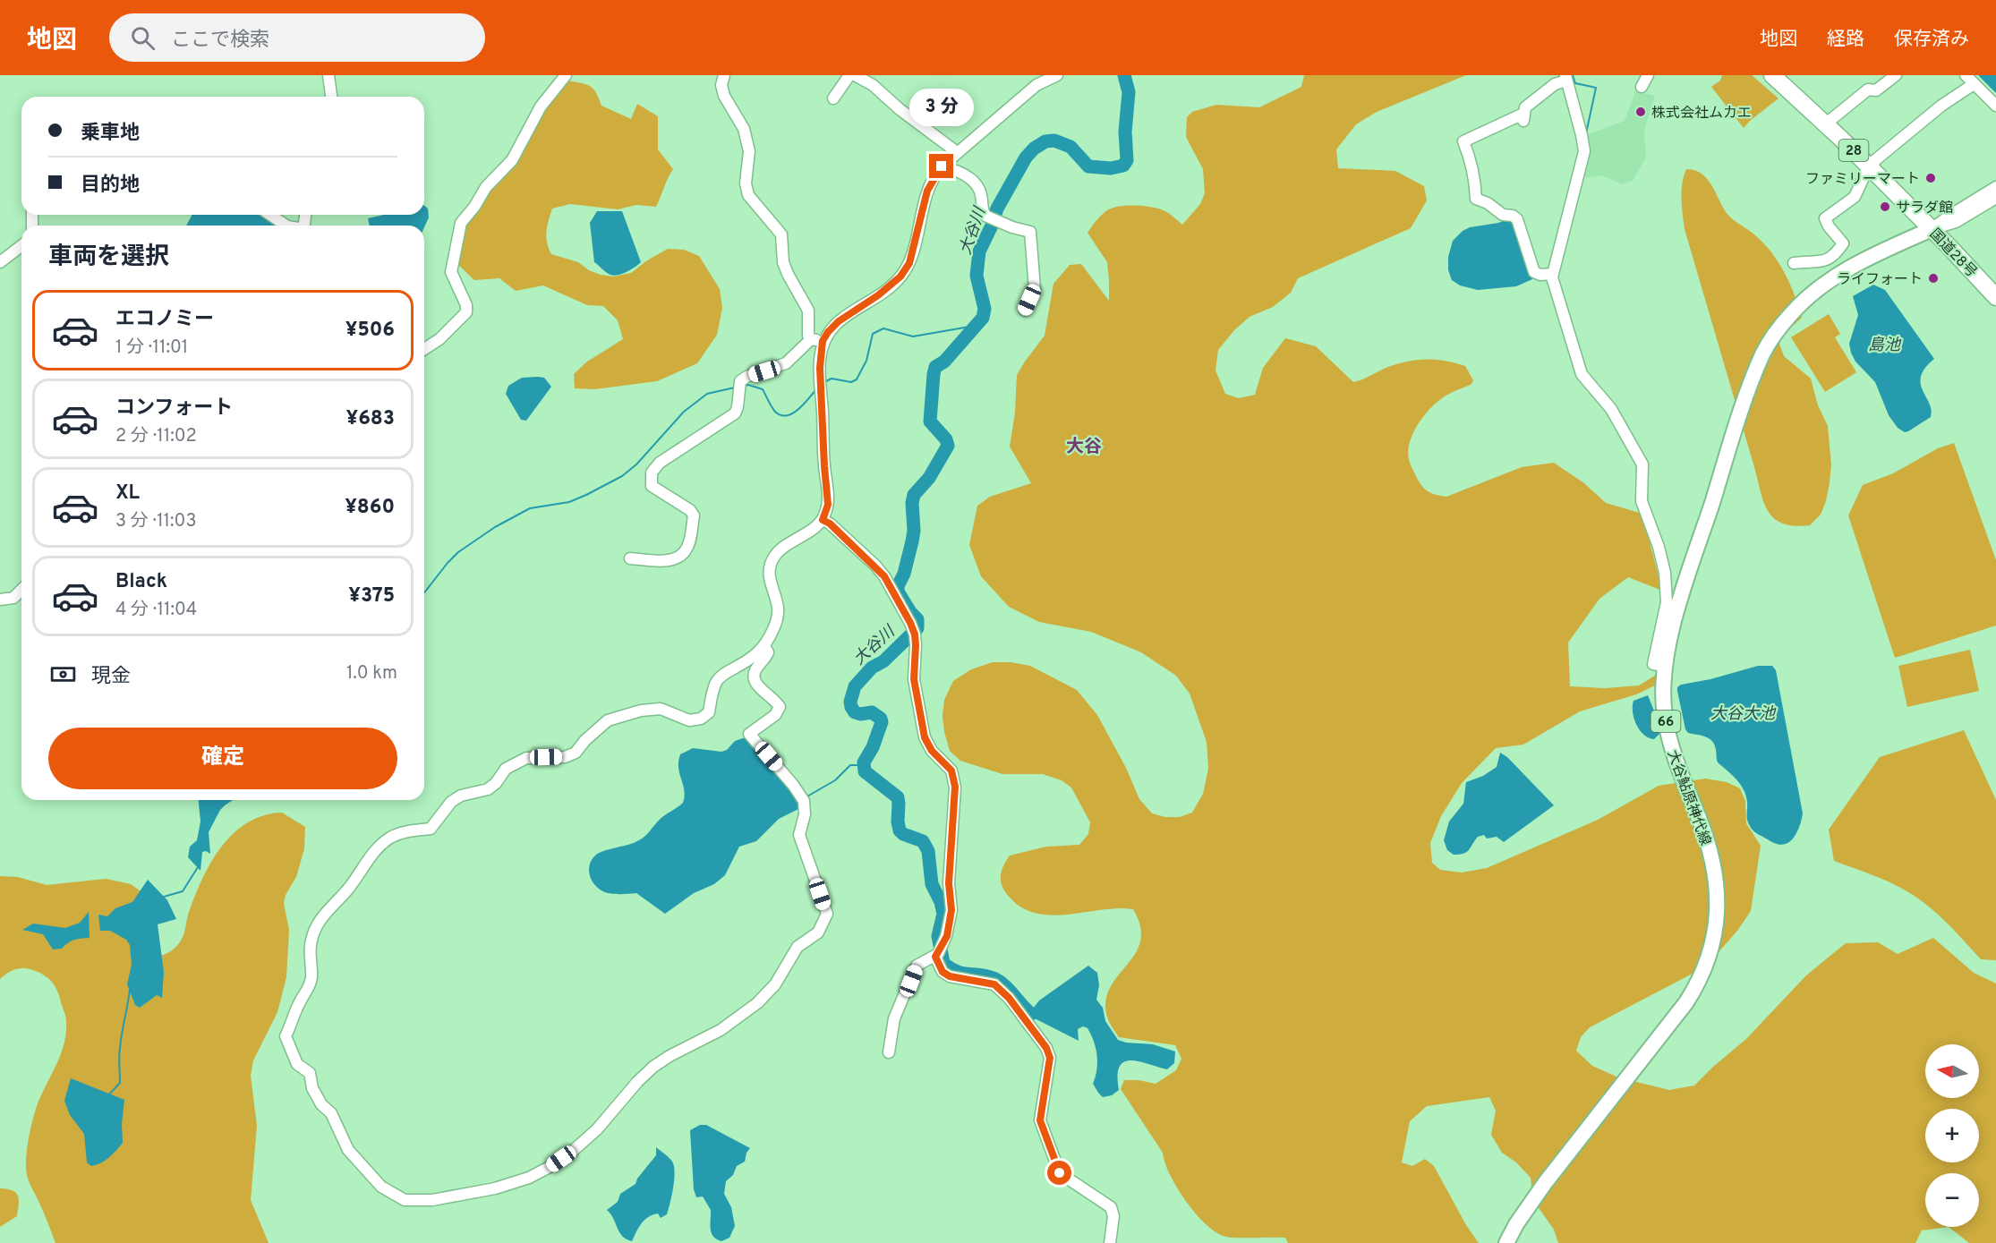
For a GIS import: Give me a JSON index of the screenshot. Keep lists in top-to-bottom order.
{
  "streets": {
    "highway": ["28", "国道28号"],
    "main road": ["66", "大谷鮎原神代線"]
  },
  "crossings": [
    ["国道28号", "大谷鮎原神代線"]
  ],
  "districts": ["大谷"],
  "water": ["大谷川", "島池", "大谷大池"],
  "places": [
    "株式会社ムカエ",
    "ファミリーマート",
    "サラダ館",
    "ライフォート"
  ],
  "north": "left",
  "page": {
    "header": "地図",
    "search": "ここで検索",
    "nav": ["地図", "経路", "保存済み"],
    "bubble": "3 分",
    "banner": ["乗車地", "目的地"],
    "heading": "車両を選択",
    "list": [
      {
        "name": "エコノミー",
        "note": "1 分 · 11:01",
        "value": "¥506"
      },
      {
        "name": "コンフォート",
        "note": "2 分 · 11:02",
        "value": "¥683"
      },
      {
        "name": "XL",
        "note": "3 分 · 11:03",
        "value": "¥860"
      },
      {
        "name": "Black",
        "note": "4 分 · 11:04",
        "value": "¥375"
      }
    ],
    "pay": ["現金", "1.0 km"],
    "buttons": "確定",
    "map_buttons": ["+", "−"]
  }
}
